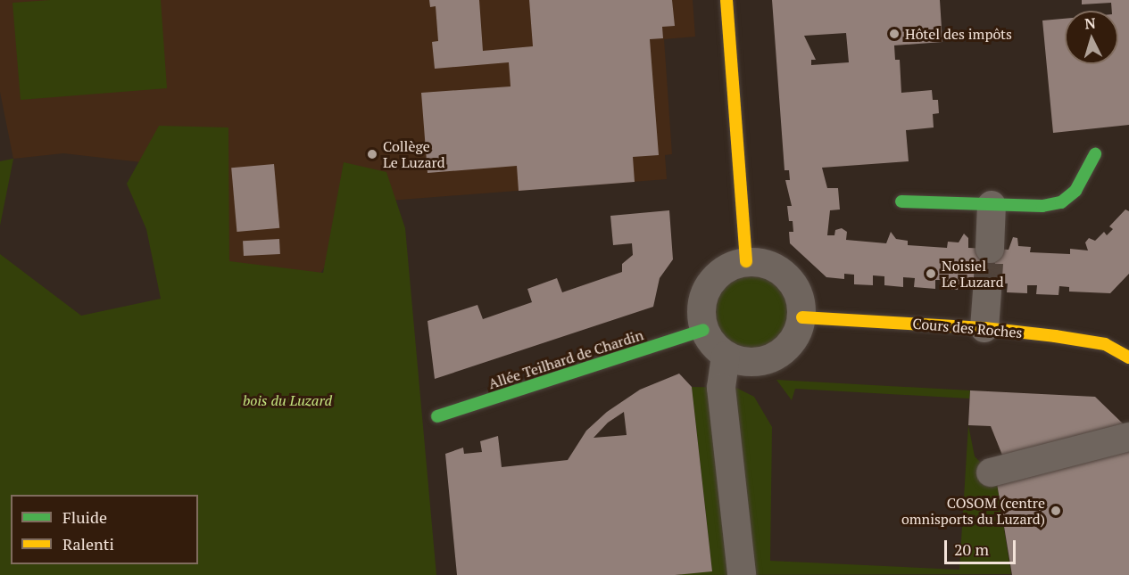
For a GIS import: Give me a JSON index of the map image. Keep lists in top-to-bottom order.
{
  "streets": {
    "street": ["Cours des Roches", "Allée Teilhard de Chardin"]
  },
  "crossings": [
    ["Cours des Roches", "Allée Teilhard de Chardin"]
  ],
  "parks": ["bois du Luzard"],
  "places": [
    "Hôtel des impôts",
    "Collège Le Luzard",
    "Noisiel Le Luzard",
    "COSOM (centre omnisports du Luzard)"
  ],
  "legend": ["Fluide", "Ralenti"],
  "scale_bar": "20 m",
  "north": "top"
}
